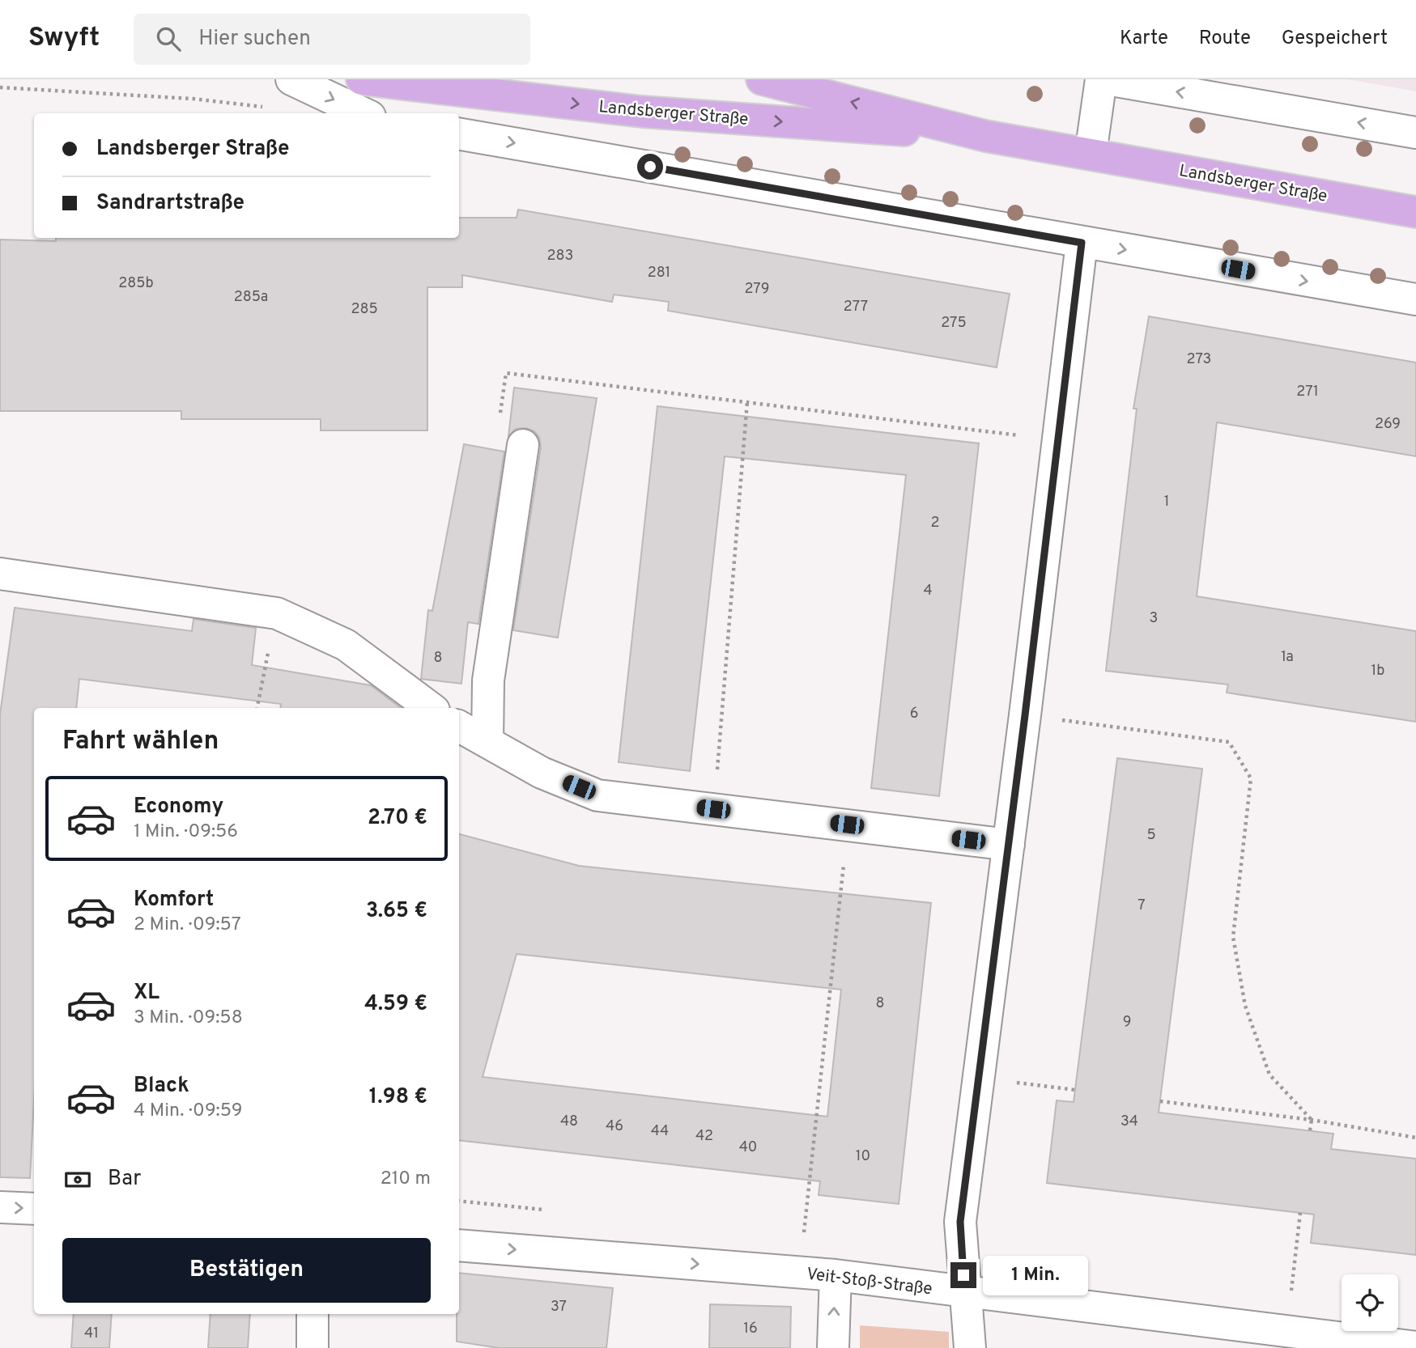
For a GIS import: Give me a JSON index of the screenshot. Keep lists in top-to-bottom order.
{
  "streets": {
    "main road": ["Landsberger Straße"],
    "street": ["Veit-Stoß-Straße"]
  },
  "one_way": ["Veit-Stoß-Straße"],
  "house_numbers": [
    "283",
    "281",
    "285b",
    "279",
    "285a",
    "277",
    "285",
    "275",
    "273",
    "271",
    "269",
    "1",
    "2",
    "4",
    "3",
    "1a",
    "8",
    "1b",
    "6",
    "5",
    "7",
    "8",
    "9",
    "48",
    "34",
    "46",
    "44",
    "42",
    "40",
    "10",
    "37",
    "16",
    "41"
  ],
  "page": {
    "header": "Swyft",
    "search": "Hier suchen",
    "nav": ["Karte", "Route", "Gespeichert"],
    "banner": ["Landsberger Straße", "Sandrartstraße"],
    "heading": "Fahrt wählen",
    "list": [
      {
        "name": "Economy",
        "note": "1 Min. · 09:56",
        "value": "2.70 €"
      },
      {
        "name": "Komfort",
        "note": "2 Min. · 09:57",
        "value": "3.65 €"
      },
      {
        "name": "XL",
        "note": "3 Min. · 09:58",
        "value": "4.59 €"
      },
      {
        "name": "Black",
        "note": "4 Min. · 09:59",
        "value": "1.98 €"
      }
    ],
    "pay": ["Bar", "210 m"],
    "buttons": "Bestätigen",
    "bubble": "1 Min."
  }
}
